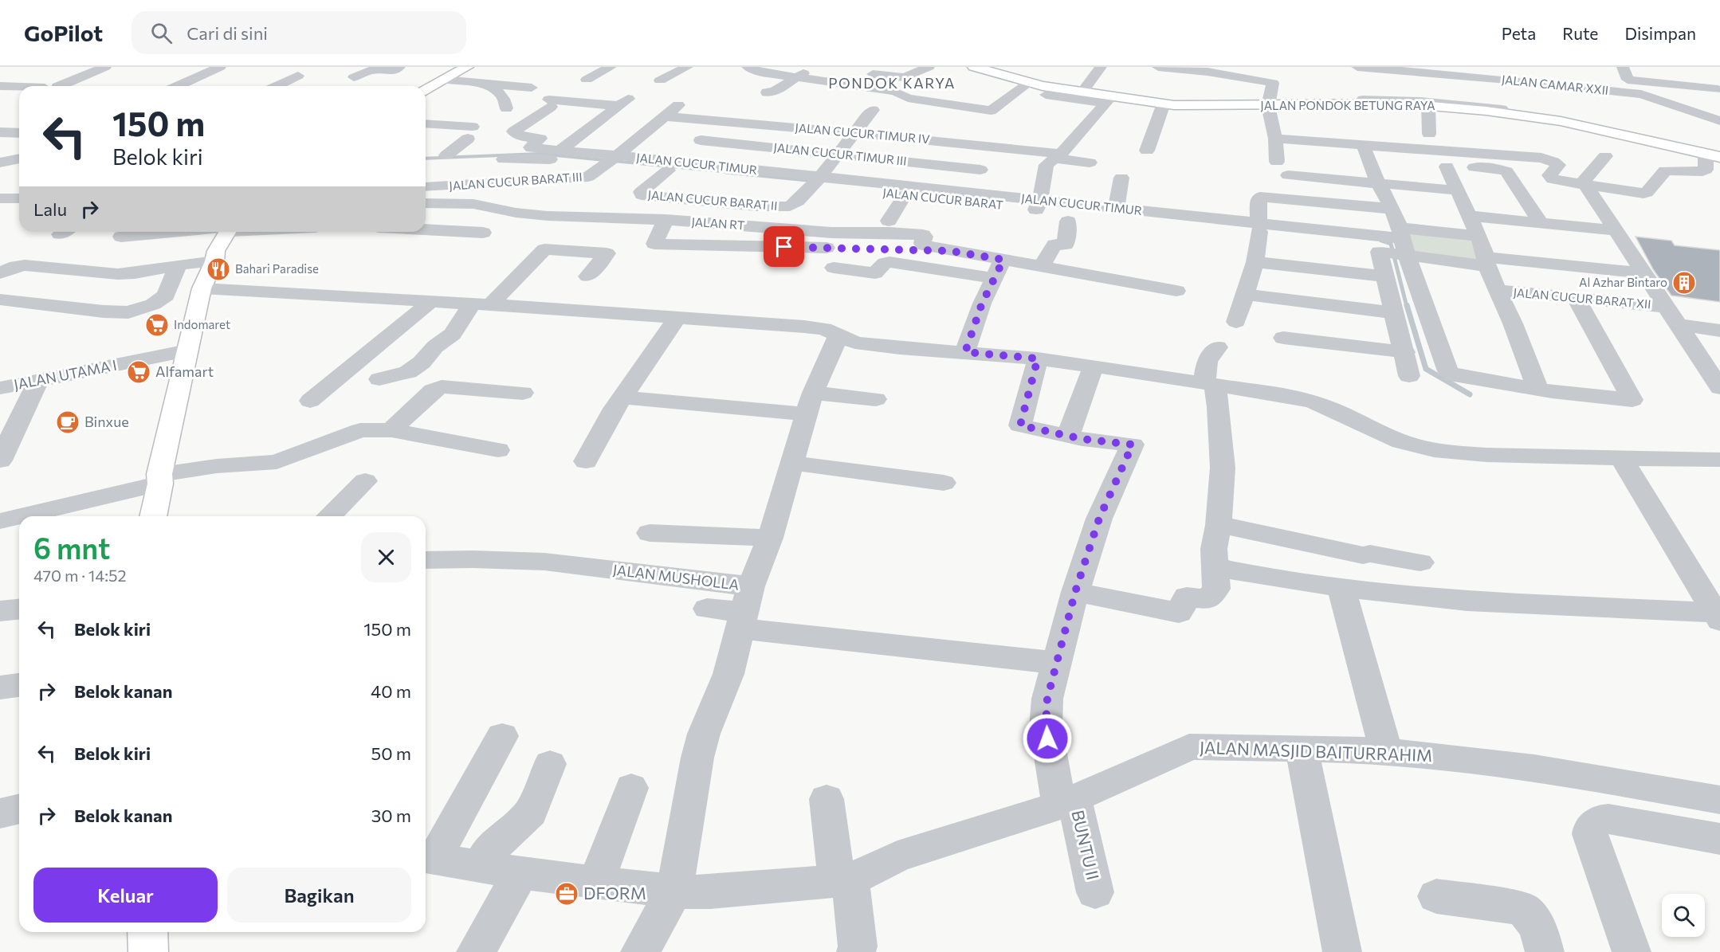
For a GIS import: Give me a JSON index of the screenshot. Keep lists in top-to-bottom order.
{
  "streets": {
    "main road": ["JALAN PONDOK BETUNG RAYA"],
    "street": [
      "JALAN CAMAR XXII",
      "JALAN CUCUR TIMUR IV",
      "JALAN CUCUR TIMUR III",
      "JALAN CUCUR TIMUR",
      "JALAN CUCUR BARAT III",
      "JALAN CUCUR BARAT",
      "JALAN CUCUR BARAT II",
      "JALAN RT",
      "JALAN CUCUR BARAT XII",
      "JALAN UTAMA I",
      "JALAN MUSHOLLA",
      "JALAN MASJID BAITURRAHIM",
      "BUNTU II"
    ]
  },
  "crossings": [
    ["JALAN CUCUR TIMUR IV", "JALAN CUCUR BARAT III"],
    ["JALAN CUCUR TIMUR", "JALAN CUCUR BARAT"],
    ["JALAN CUCUR TIMUR", "JALAN CUCUR BARAT II"],
    ["JALAN CUCUR BARAT III", "JALAN CUCUR BARAT"],
    ["JALAN CUCUR BARAT", "JALAN CUCUR BARAT II"],
    ["JALAN MASJID BAITURRAHIM", "BUNTU II"]
  ],
  "districts": ["PONDOK KARYA"],
  "places": {
    "restaurant": ["Bahari Paradise"],
    "building": ["Al Azhar Bintaro"],
    "supermarket": ["Indomaret", "Alfamart"],
    "cafe": ["Binxue"],
    "office": ["DFORM"]
  },
  "page": {
    "header": "GoPilot",
    "search": "Cari di sini",
    "nav": ["Peta", "Rute", "Disimpan"],
    "turn": ["150 m", "Belok kiri"],
    "then": "Lalu",
    "heading": ["6 mnt", "470 m · 14:52"],
    "list": [
      {
        "name": "Belok kiri",
        "value": "150 m"
      },
      {
        "name": "Belok kanan",
        "value": "40 m"
      },
      {
        "name": "Belok kiri",
        "value": "50 m"
      },
      {
        "name": "Belok kanan",
        "value": "30 m"
      }
    ],
    "buttons": ["Keluar", "Bagikan"]
  }
}
